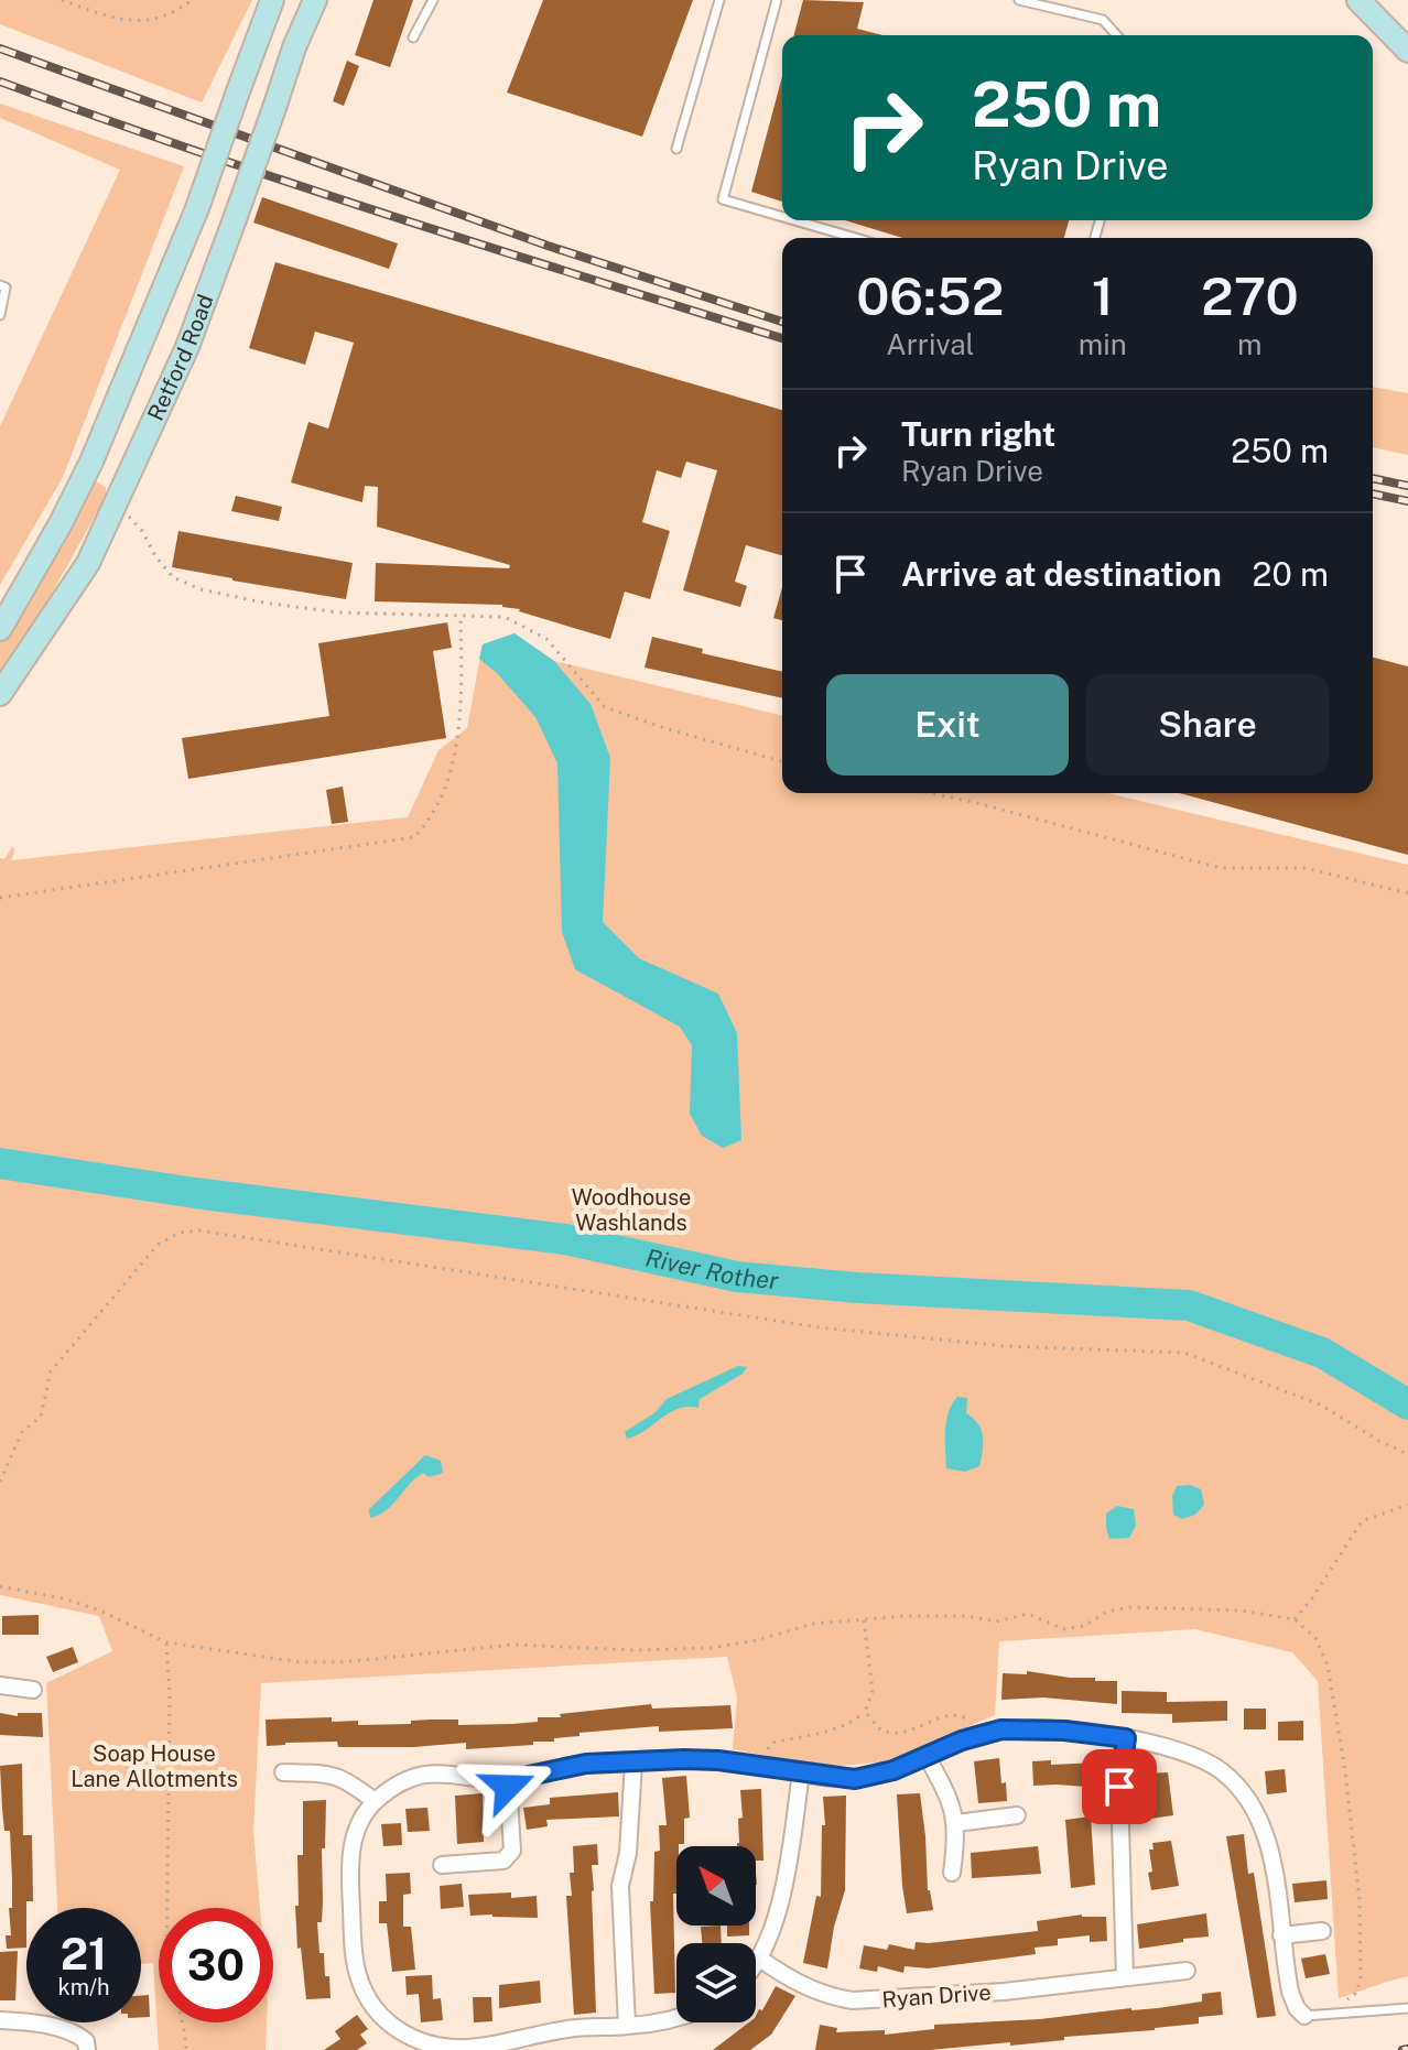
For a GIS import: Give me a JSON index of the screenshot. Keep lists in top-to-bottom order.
{
  "streets": {
    "main road": ["Retford Road"],
    "street": ["Ryan Drive"]
  },
  "water": ["River Rother"],
  "parks": ["Woodhouse Washlands", "Soap House Lane Allotments"],
  "north": "top left",
  "page": {
    "turn": ["250 m", "Ryan Drive"],
    "eta": [
      "06:52",
      "Arrival",
      "1",
      "min",
      "270",
      "m"
    ],
    "list": [
      {
        "name": "Turn right",
        "note": "Ryan Drive",
        "value": "250 m"
      },
      {
        "name": "Arrive at destination",
        "value": "20 m"
      }
    ],
    "buttons": ["Exit", "Share"],
    "speed": "21 km/h",
    "limit": "30"
  }
}
